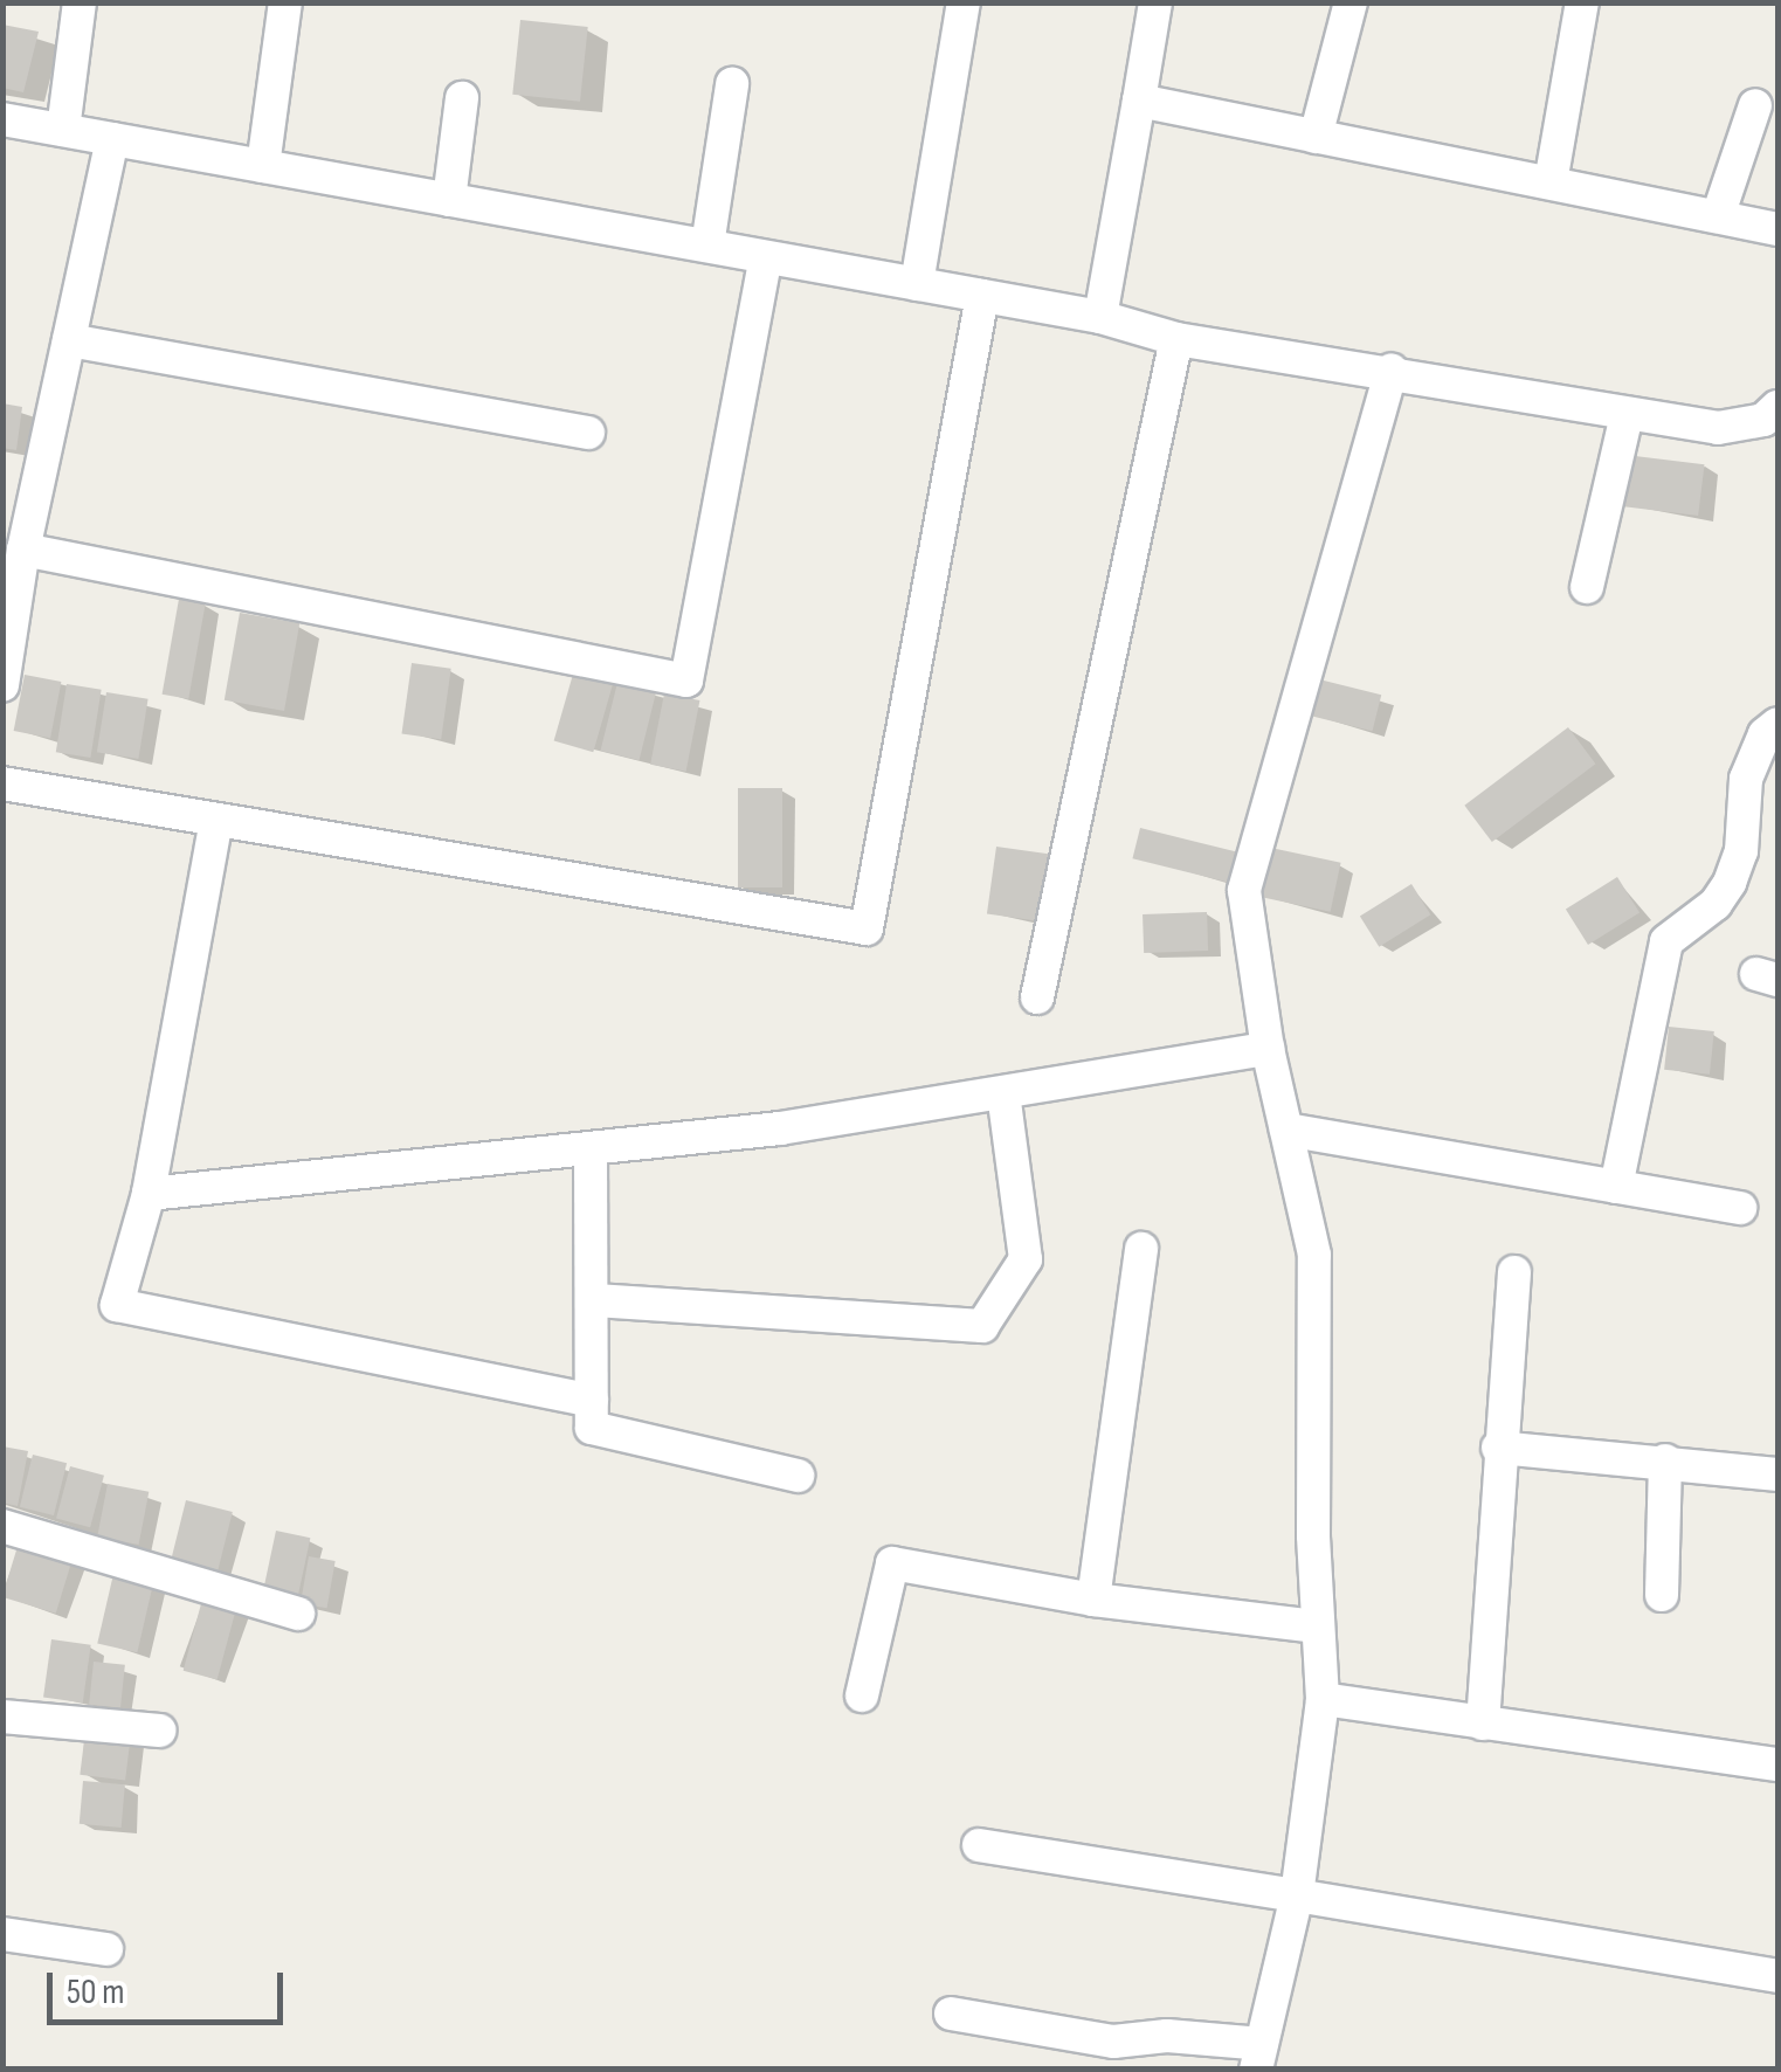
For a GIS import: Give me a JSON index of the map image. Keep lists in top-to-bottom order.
{
  "scale_bar": "50 m"
}
